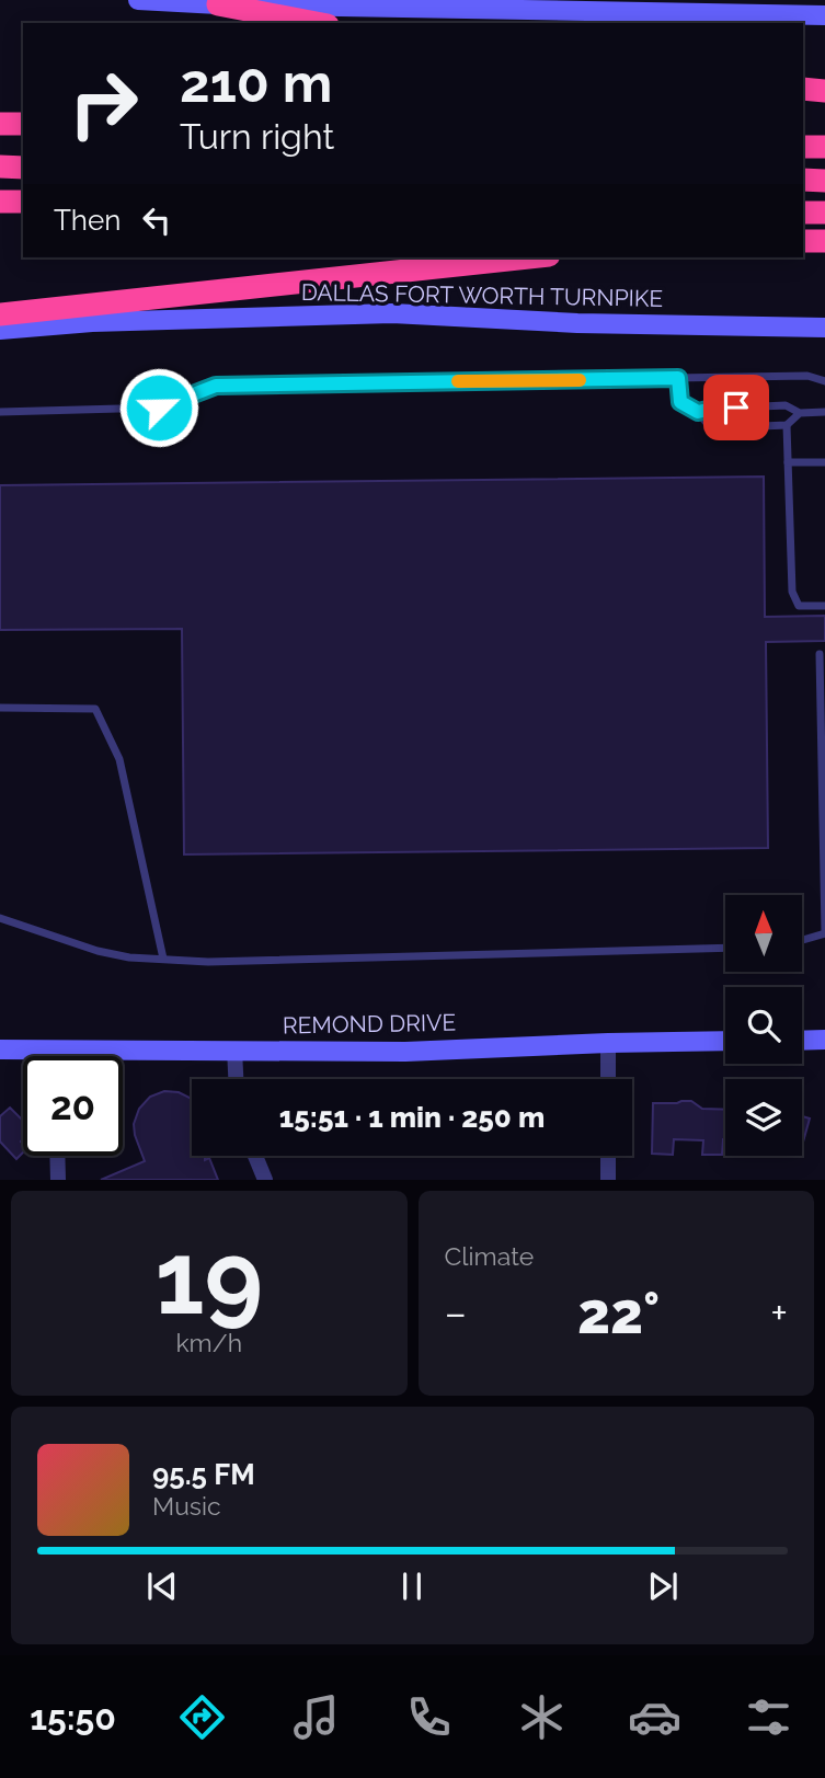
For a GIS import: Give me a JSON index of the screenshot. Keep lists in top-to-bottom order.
{
  "streets": {
    "main road": ["DALLAS FORT WORTH TURNPIKE", "REMOND DRIVE"]
  },
  "north": "top",
  "page": {
    "turn": ["210 m", "Turn right"],
    "then": "Then",
    "limit": "20",
    "trip": "15:51 · 1 min · 250 m",
    "tile": [
      ["19", "km/h"],
      "Climate"
    ],
    "heat": ["−", "22°", "+"],
    "song": ["95.5 FM", "Music"],
    "tabs": "15:50"
  }
}
